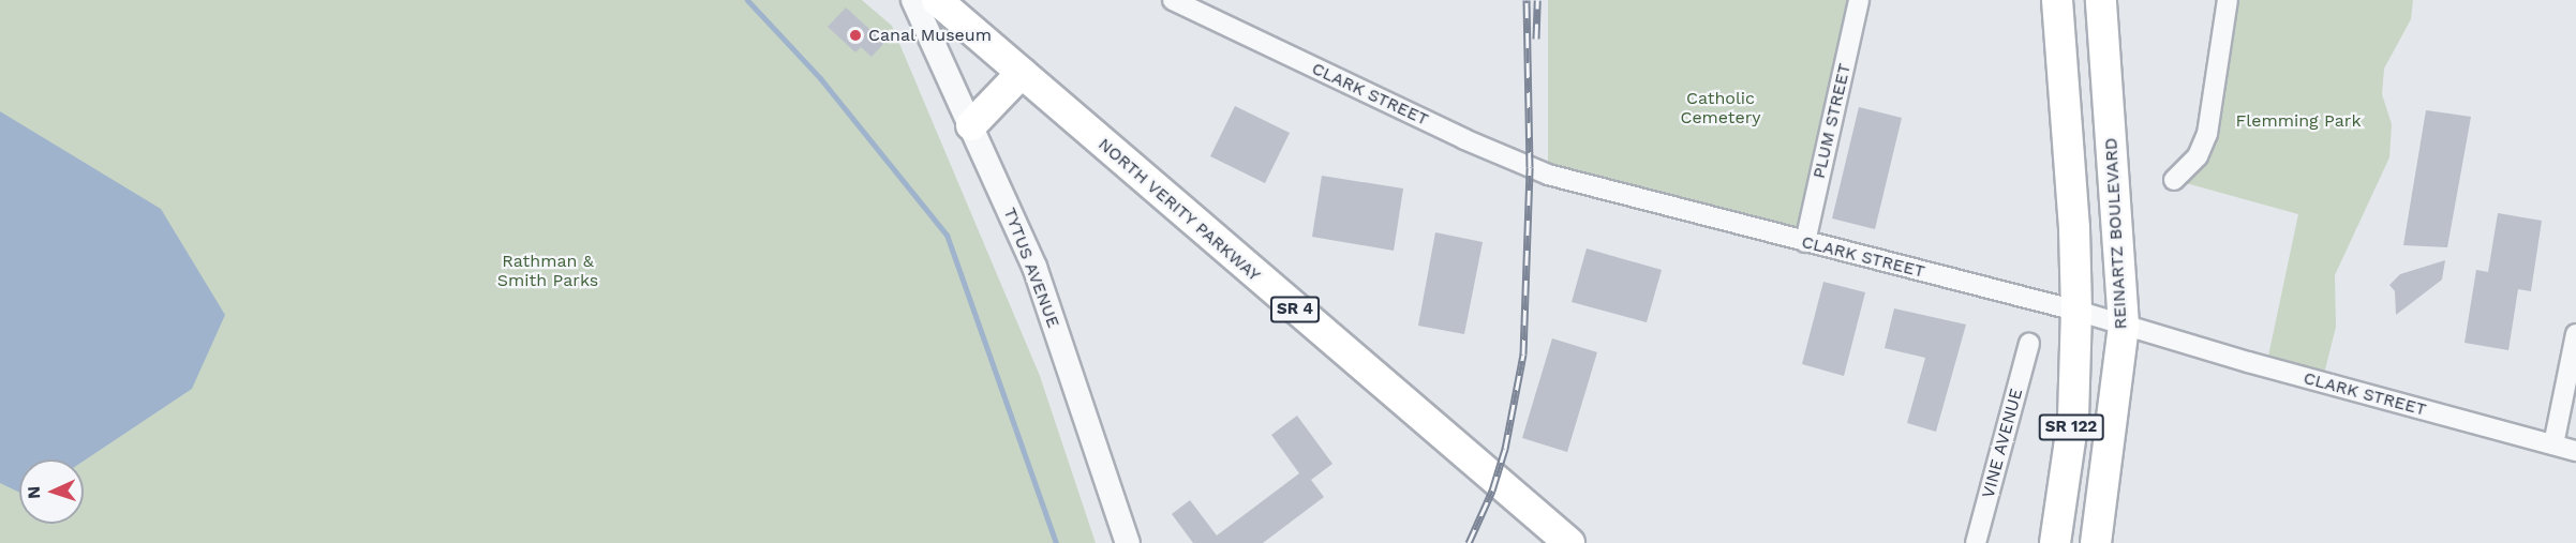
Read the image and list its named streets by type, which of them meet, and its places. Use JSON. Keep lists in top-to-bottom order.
{
  "streets": {
    "main road": [
      "NORTH VERITY PARKWAY",
      "REINARTZ BOULEVARD",
      "SR 4",
      "SR 122"
    ],
    "street": [
      "CLARK STREET",
      "PLUM STREET",
      "TYTUS AVENUE",
      "VINE AVENUE"
    ]
  },
  "crossings": [
    ["CLARK STREET", "PLUM STREET"],
    ["CLARK STREET", "REINARTZ BOULEVARD"],
    ["CLARK STREET", "SR 122"]
  ],
  "parks": ["Catholic Cemetery", "Flemming Park", "Rathman & Smith Parks"],
  "places": ["Canal Museum"],
  "north": "left"
}
